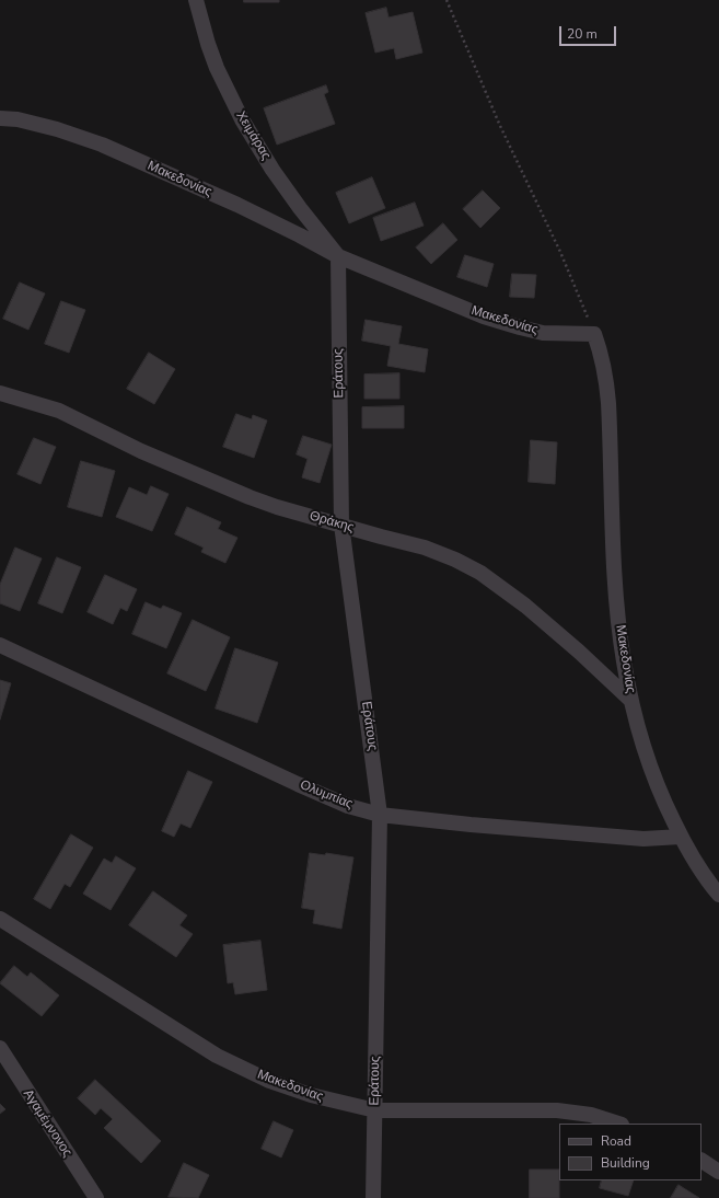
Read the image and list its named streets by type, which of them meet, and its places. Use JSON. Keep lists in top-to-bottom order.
{
  "streets": {
    "street": [
      "Χειμάρας",
      "Μακεδονίας",
      "Εράτους",
      "Θράκης",
      "Ολυμπίας",
      "Αγαμέμνονος"
    ]
  },
  "crossings": [
    ["Χειμάρας", "Μακεδονίας"],
    ["Χειμάρας", "Εράτους"],
    ["Μακεδονίας", "Εράτους"],
    ["Μακεδονίας", "Θράκης"],
    ["Μακεδονίας", "Ολυμπίας"],
    ["Εράτους", "Θράκης"],
    ["Εράτους", "Ολυμπίας"]
  ],
  "legend": ["Road", "Building"],
  "scale_bar": "20 m"
}
